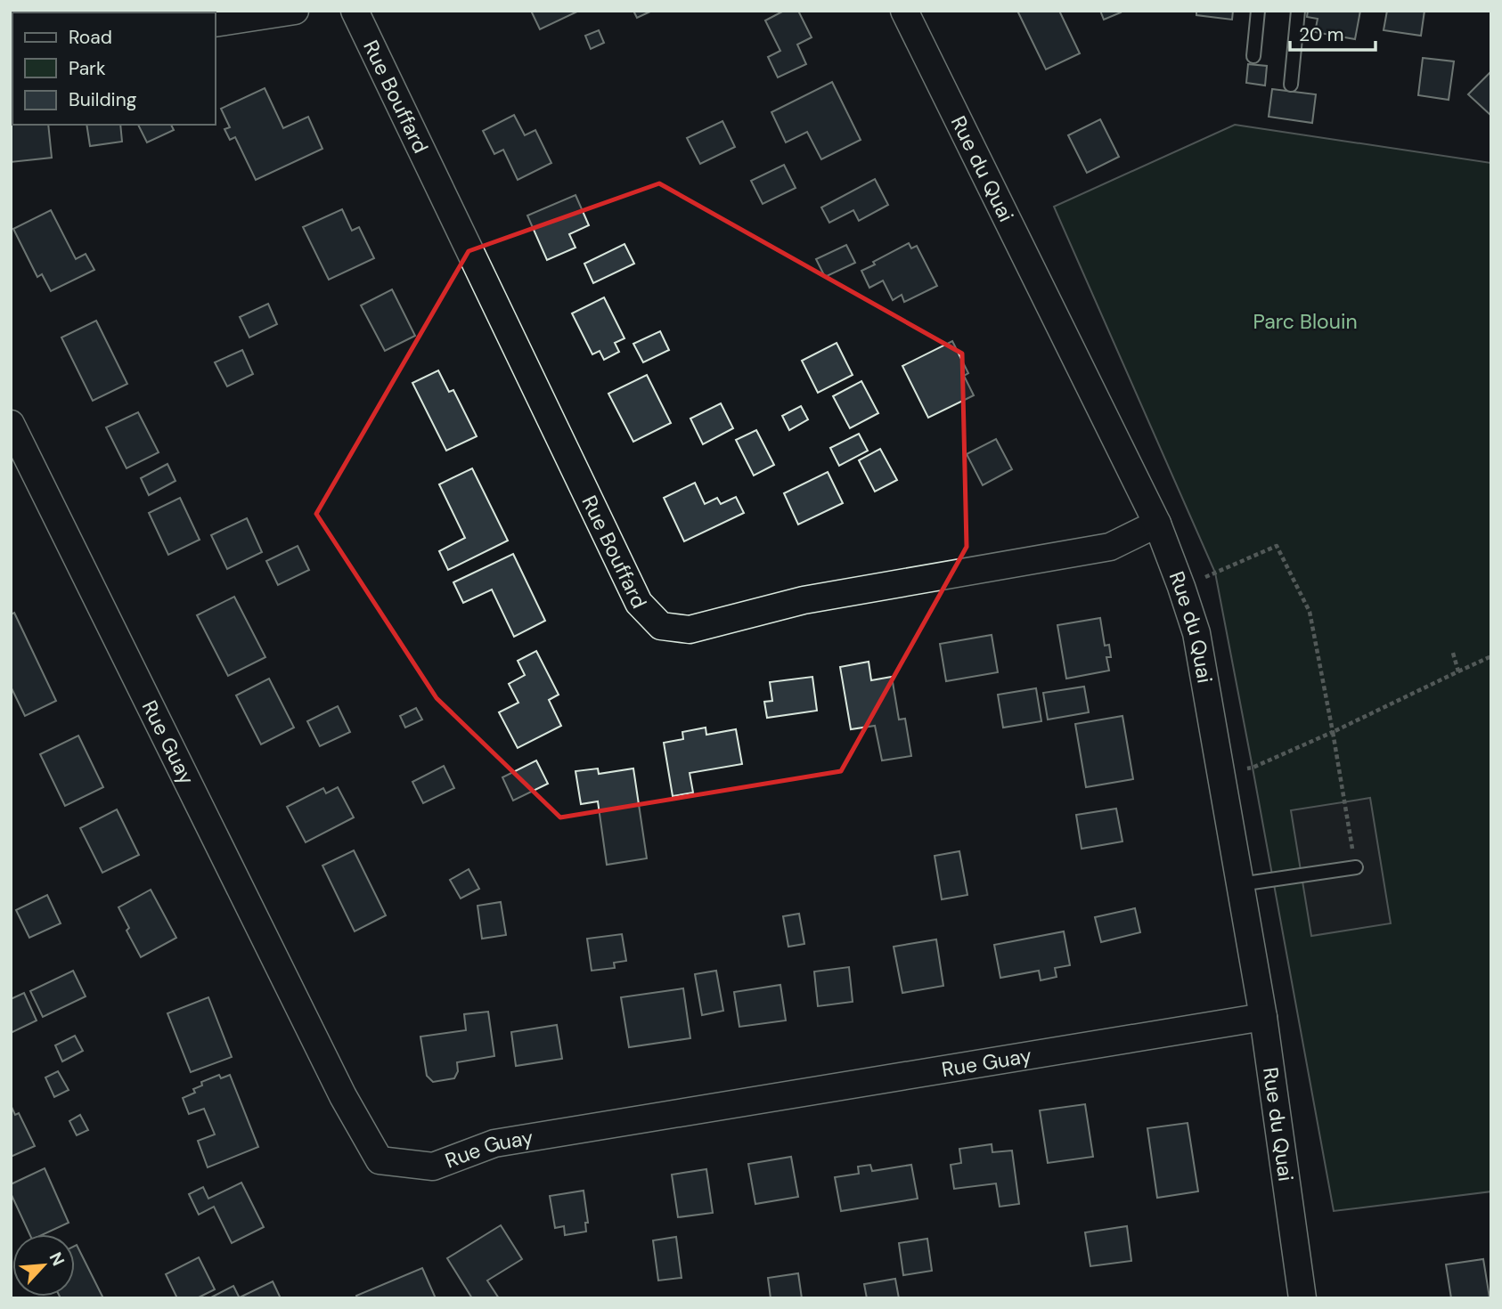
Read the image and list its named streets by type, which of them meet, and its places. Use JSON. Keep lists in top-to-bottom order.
{
  "streets": {
    "street": ["Rue Bouffard", "Rue du Quai", "Rue Guay"]
  },
  "crossings": [
    ["Rue Bouffard", "Rue du Quai"],
    ["Rue du Quai", "Rue Guay"]
  ],
  "parks": ["Parc Blouin"],
  "legend": ["Road", "Park", "Building"],
  "scale_bar": "20 m",
  "north": "top right"
}
